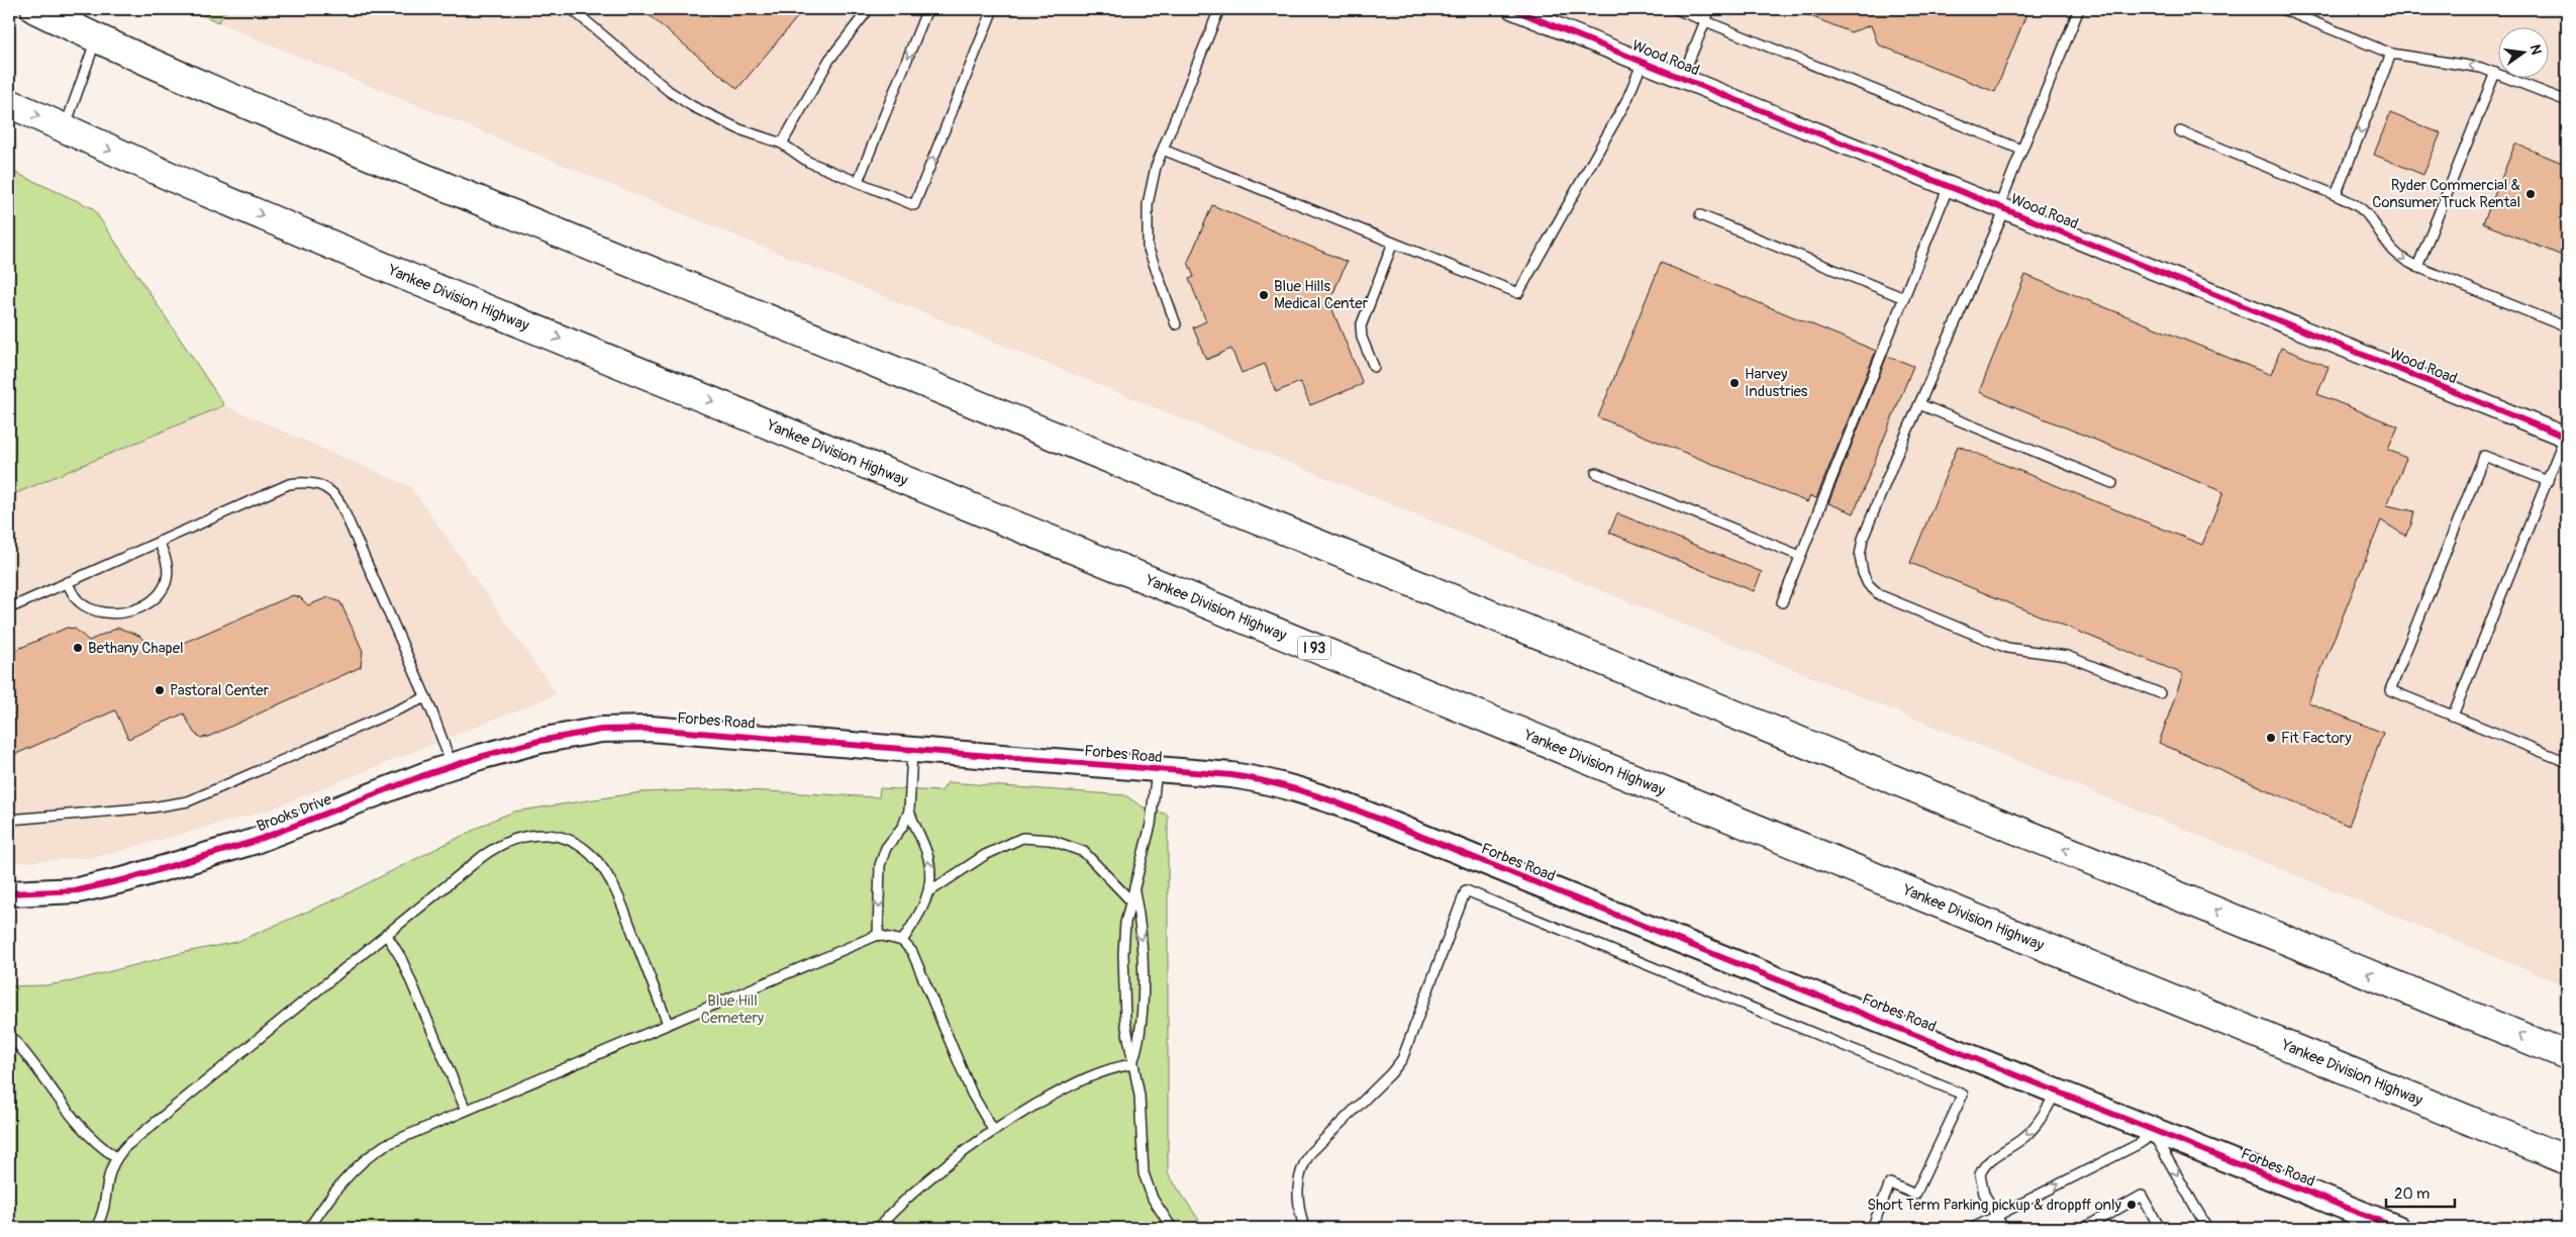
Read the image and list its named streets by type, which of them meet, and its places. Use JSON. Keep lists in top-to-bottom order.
{
  "streets": {
    "highway": ["Yankee Division Highway", "I 93"],
    "street": ["Wood Road", "Forbes Road", "Brooks Drive"]
  },
  "crossings": [
    ["Forbes Road", "Brooks Drive"]
  ],
  "parks": ["Blue Hill Cemetery"],
  "places": [
    "Ryder Commercial & Consumer Truck Rental",
    "Blue Hills Medical Center",
    "Harvey Industries",
    "Bethany Chapel",
    "Pastoral Center",
    "Fit Factory",
    "Short Term Parking pickup & droppff only"
  ],
  "scale_bar": "20 m",
  "north": "right"
}
